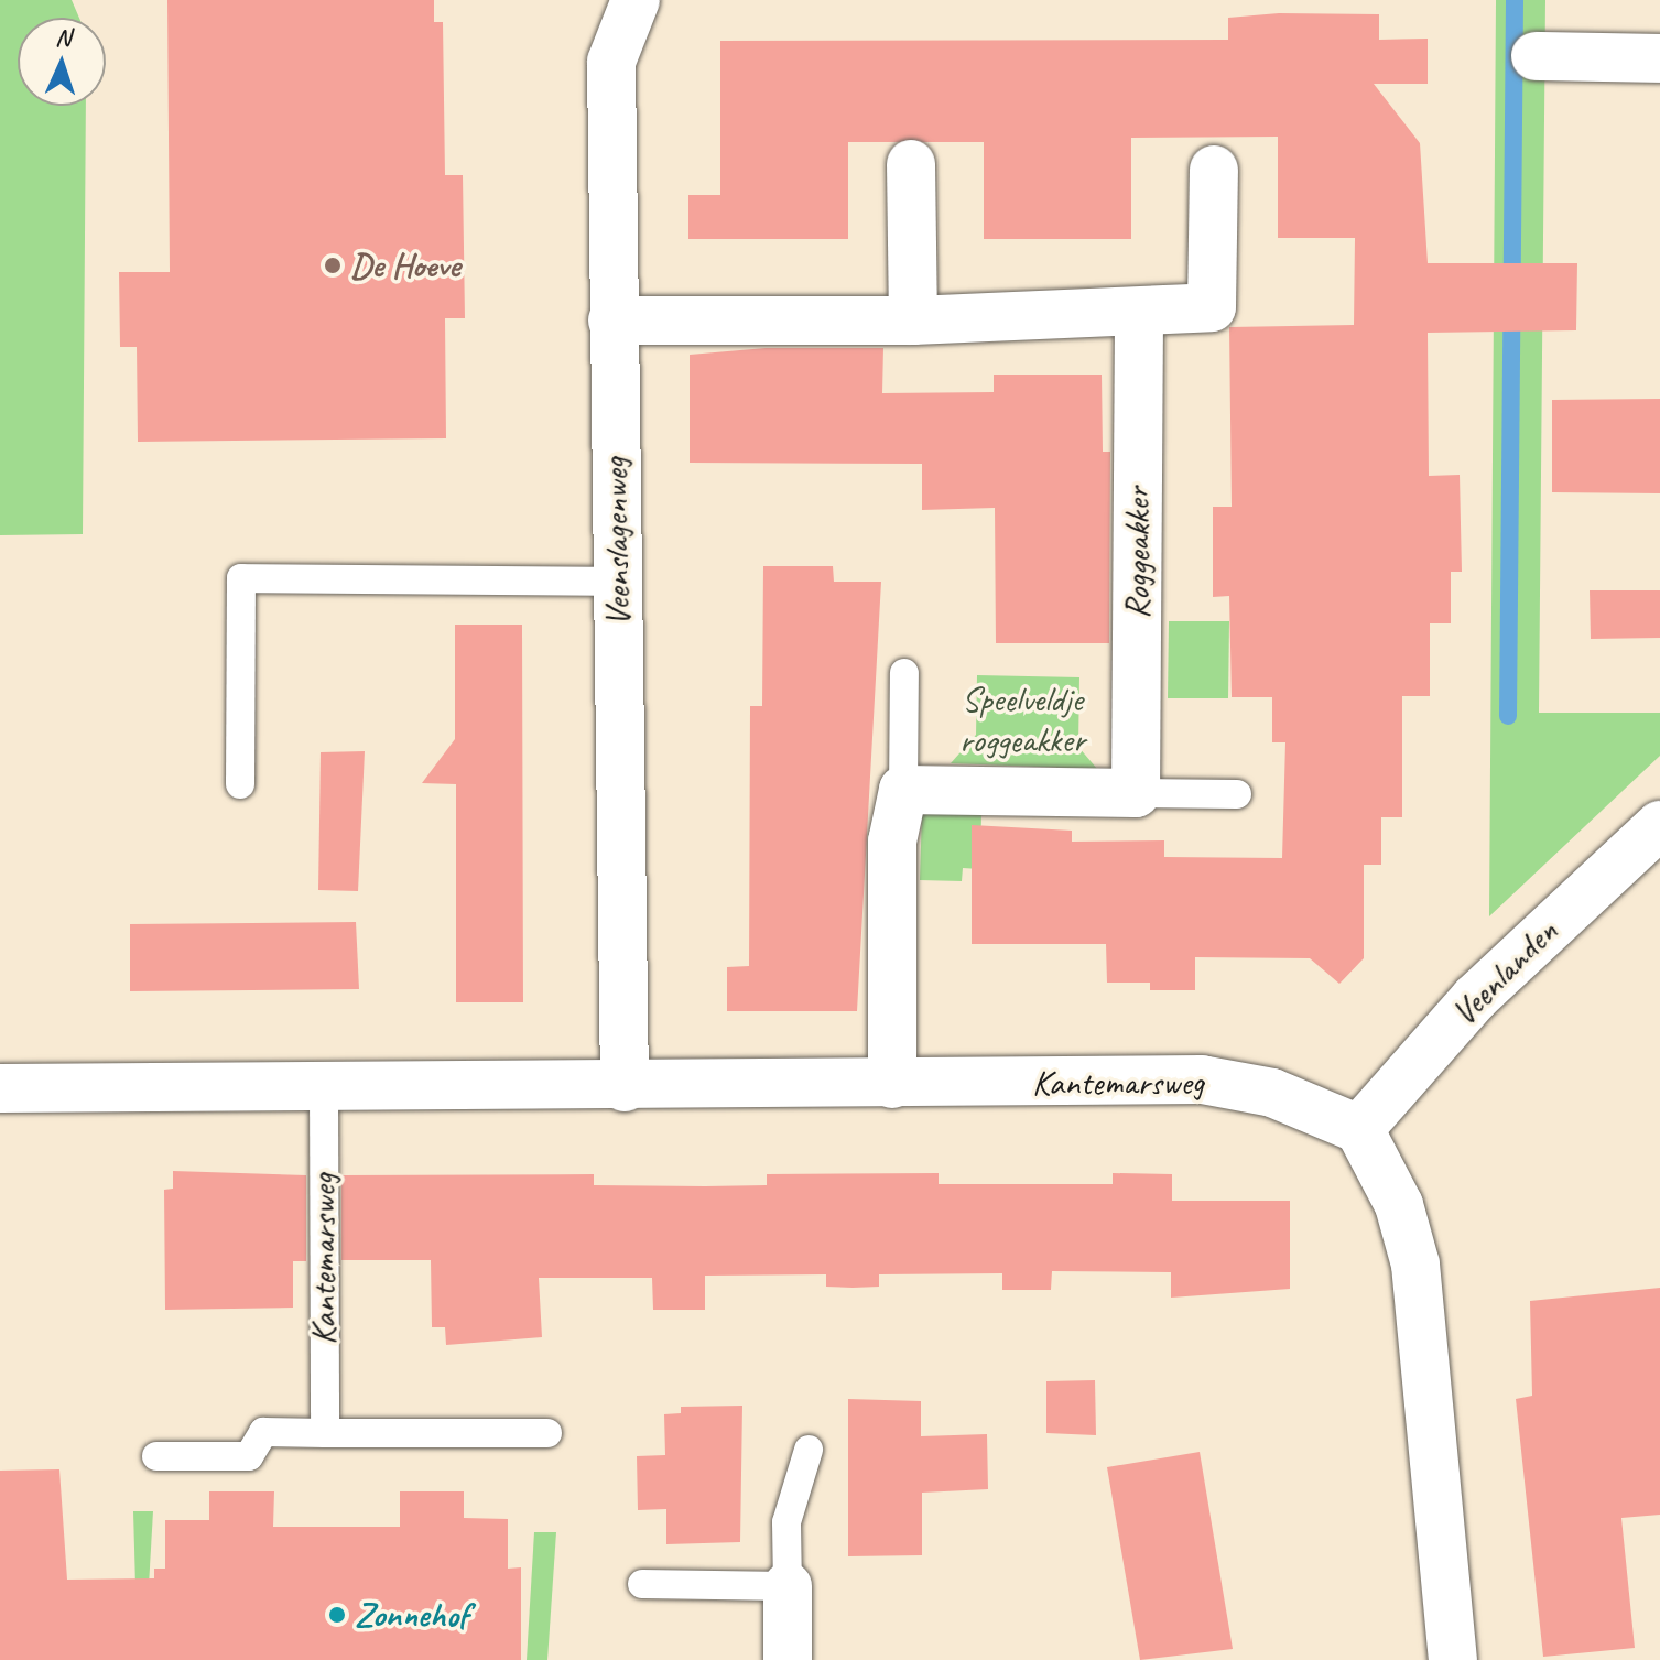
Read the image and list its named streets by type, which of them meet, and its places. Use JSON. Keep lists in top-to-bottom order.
{
  "streets": {
    "street": [
      "Veenslagenweg",
      "Roggeakker",
      "Veenlanden",
      "Kantemarsweg"
    ]
  },
  "crossings": [
    ["Veenslagenweg", "Kantemarsweg"],
    ["Veenlanden", "Kantemarsweg"]
  ],
  "parks": ["Speelveldje roggeakker"],
  "places": ["De Hoeve", "Zonnehof"],
  "north": "top"
}
